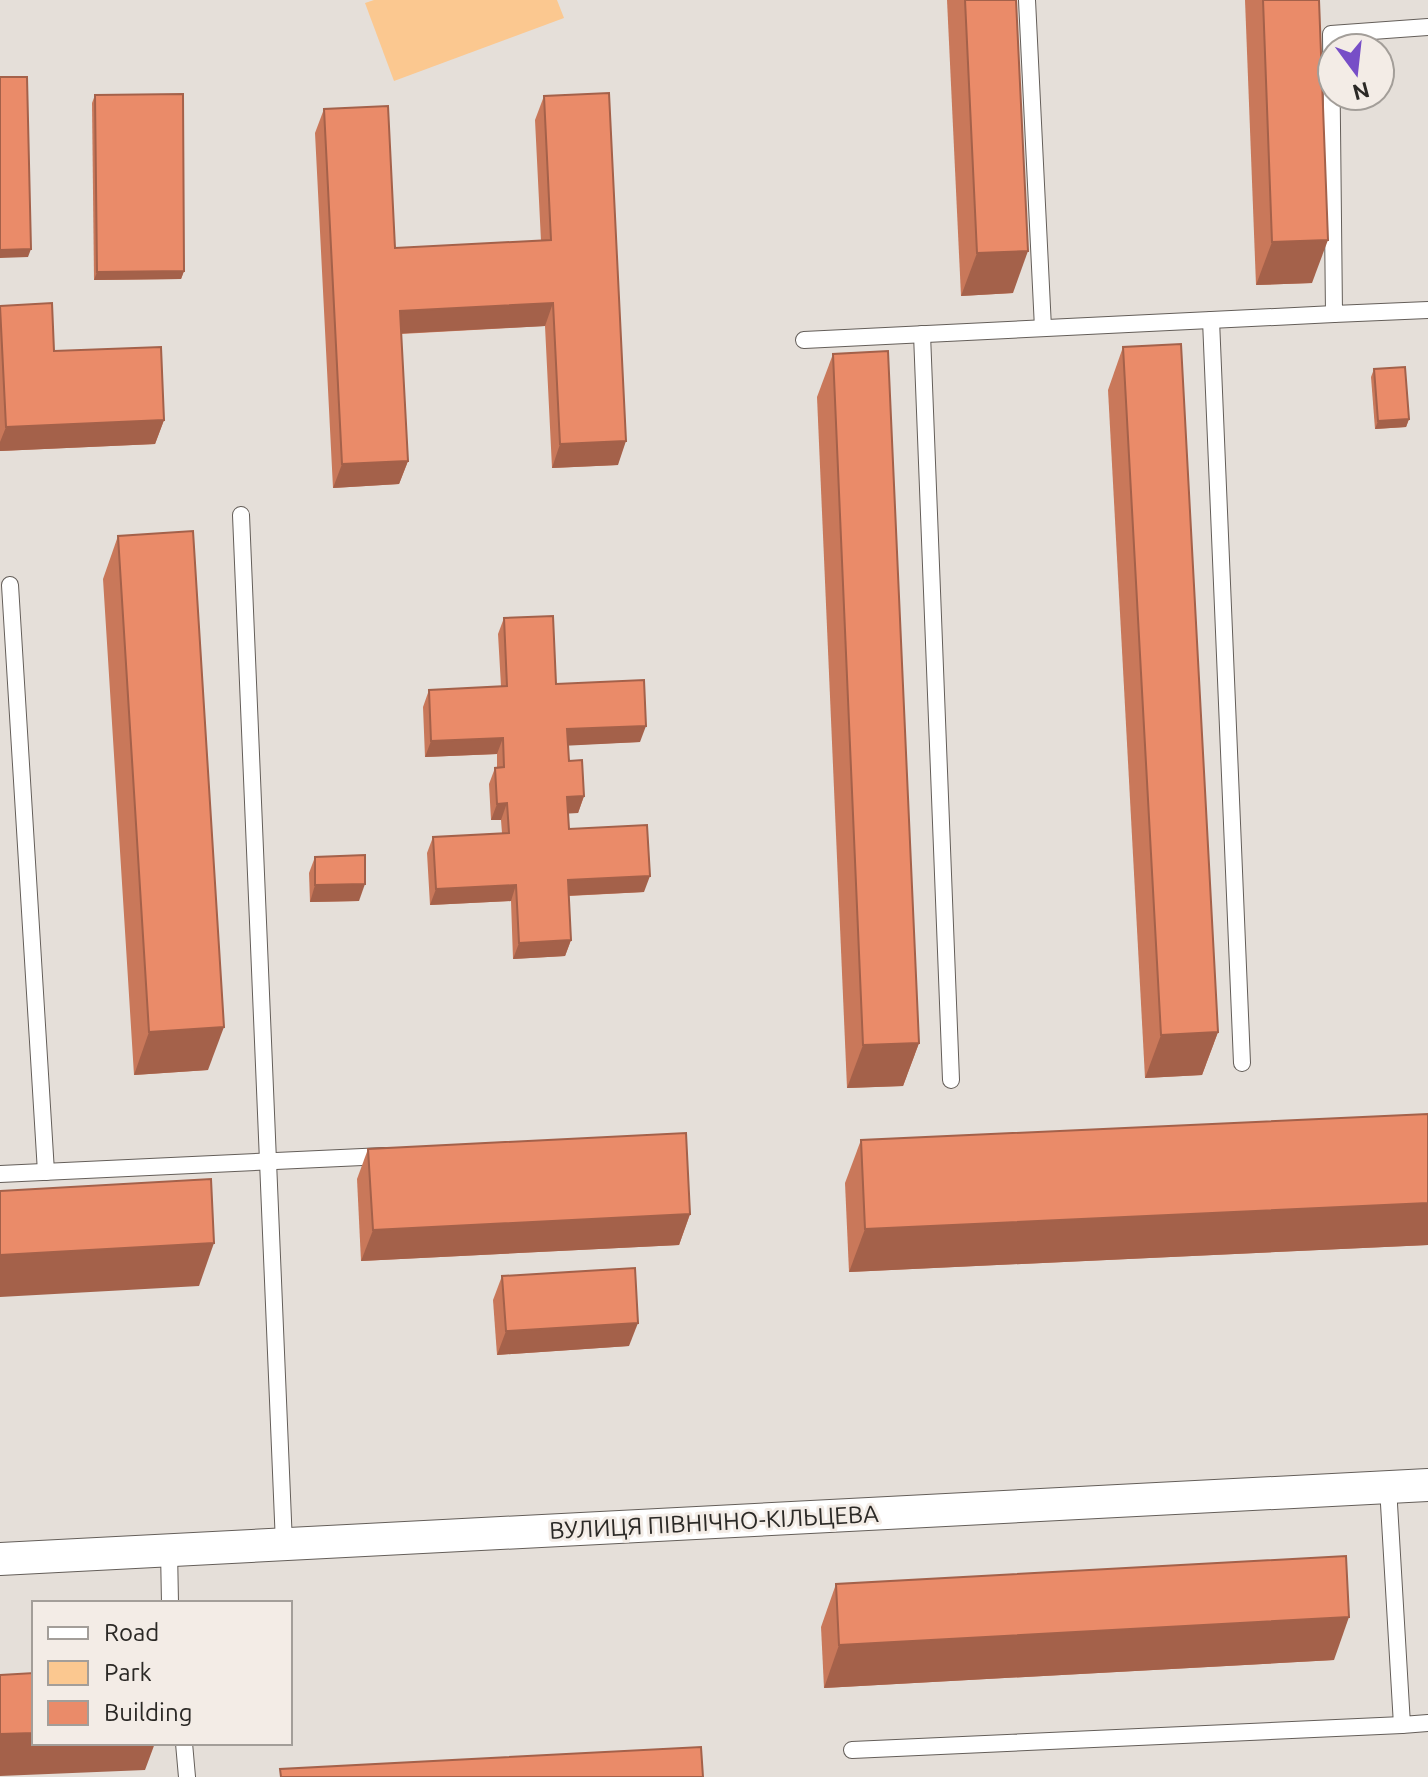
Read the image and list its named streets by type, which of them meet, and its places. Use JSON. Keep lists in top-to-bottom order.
{
  "streets": {
    "street": ["ВУЛИЦЯ ПІВНІЧНО-КІЛЬЦЕВА"]
  },
  "legend": ["Road", "Park", "Building"],
  "north": "bottom"
}
